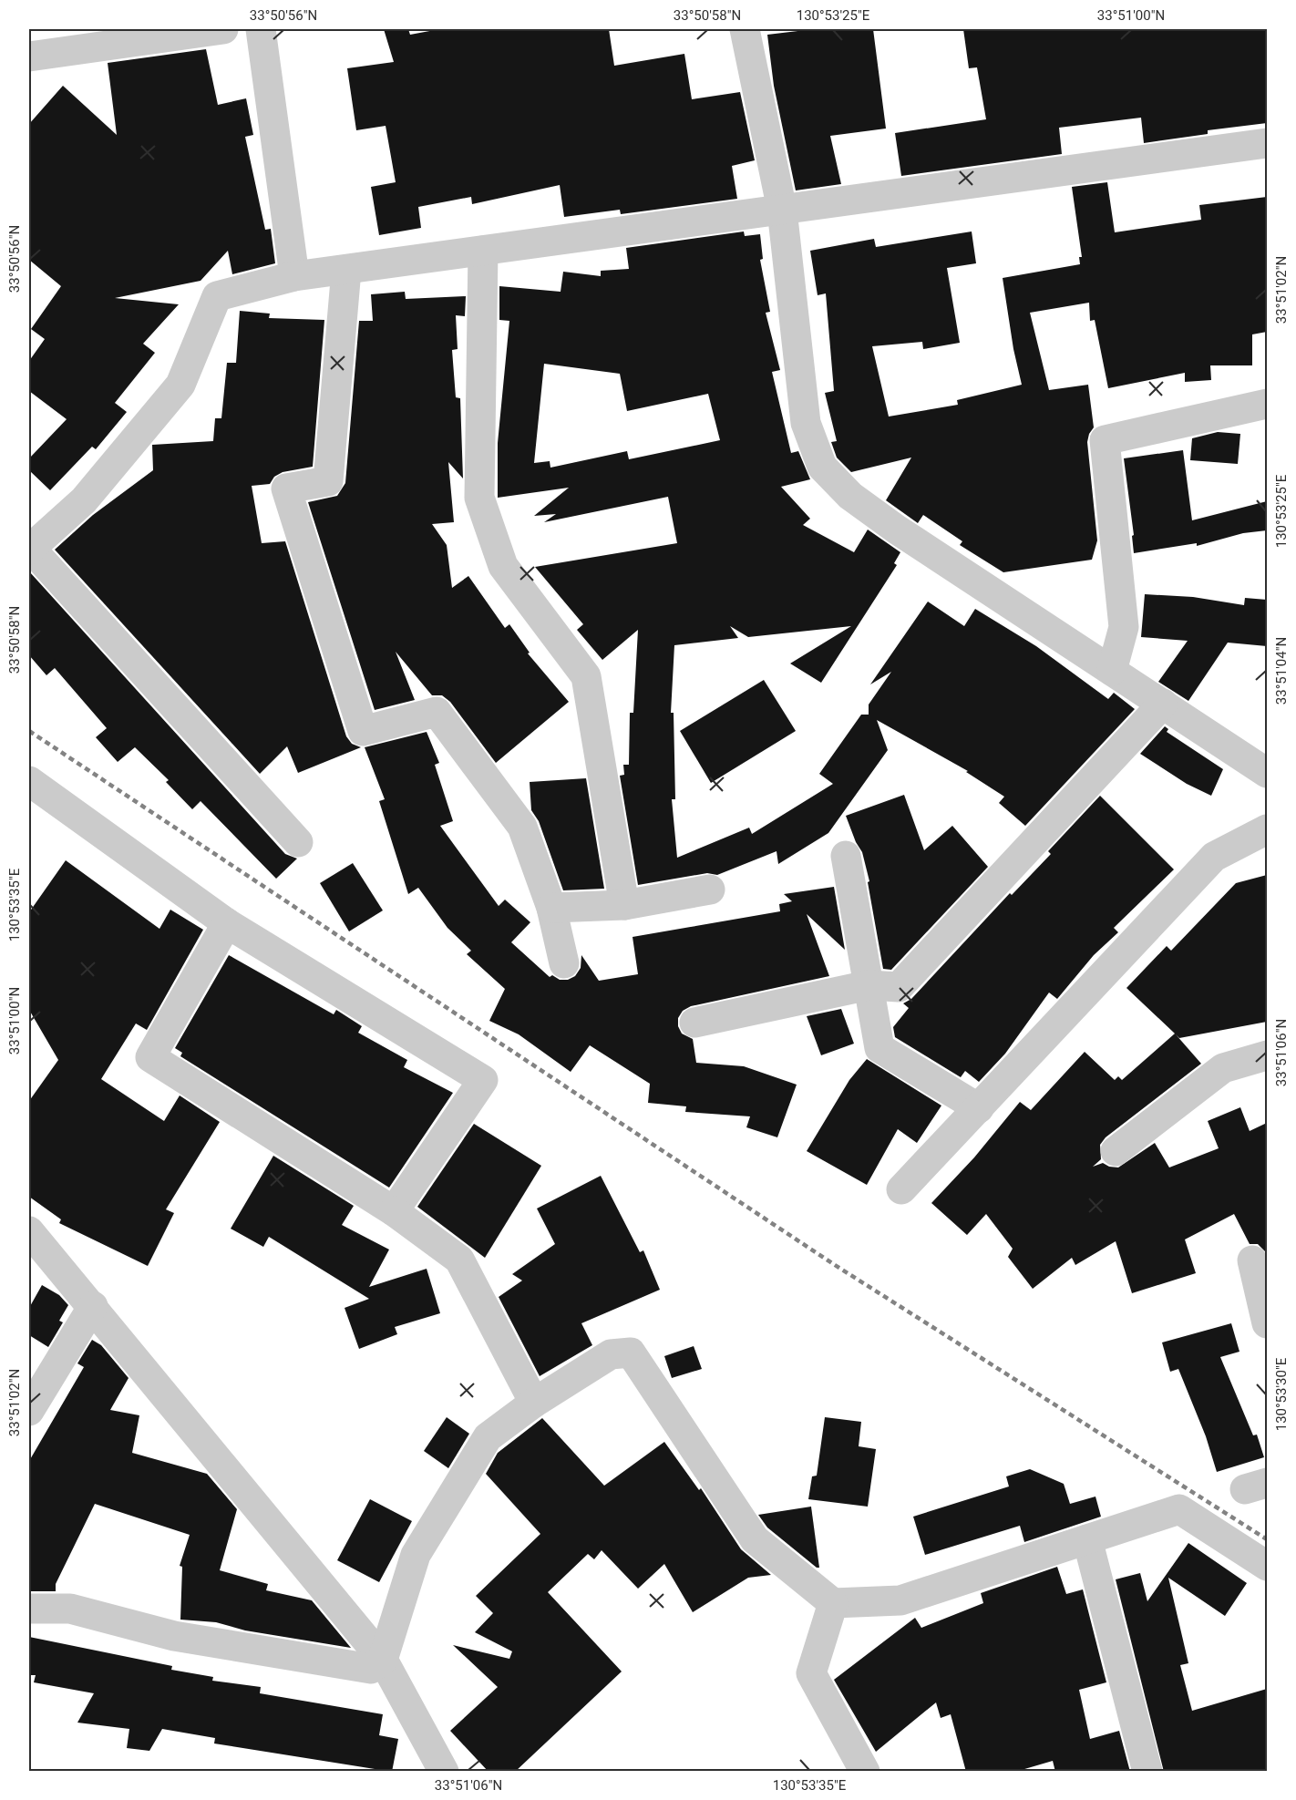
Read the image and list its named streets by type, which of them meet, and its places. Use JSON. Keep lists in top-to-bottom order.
{
  "coordinates": [
    "33°50'56\"N",
    "33°50'58\"N",
    "130°53'25\"E",
    "33°51'00\"N",
    "33°51'02\"N",
    "33°51'04\"N",
    "130°53'35\"E",
    "33°51'06\"N",
    "130°53'30\"E"
  ]
}
